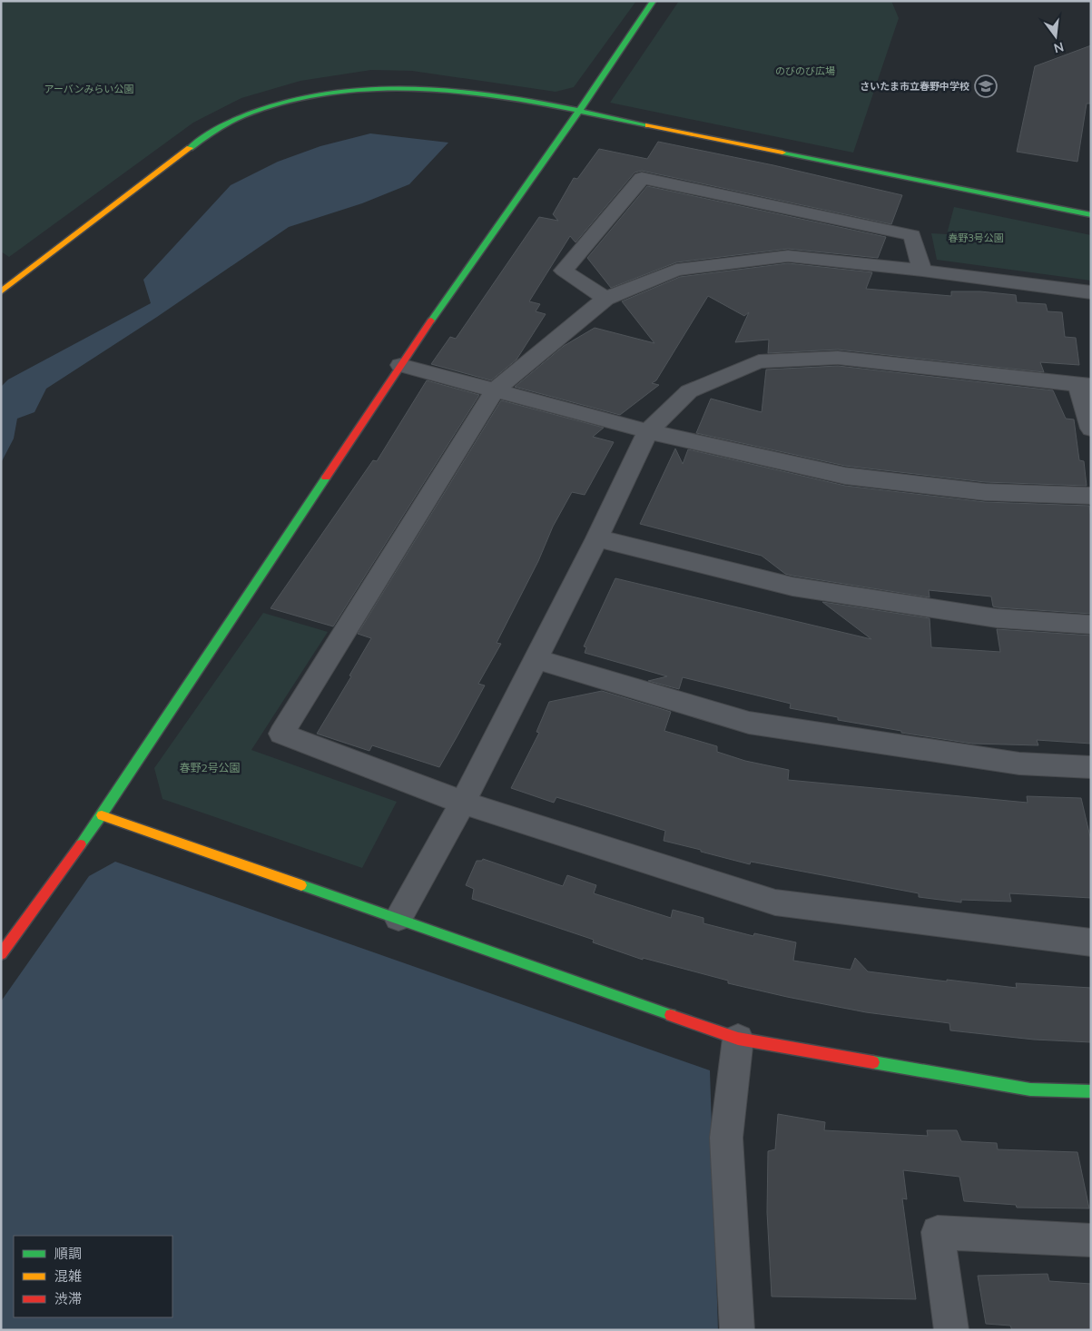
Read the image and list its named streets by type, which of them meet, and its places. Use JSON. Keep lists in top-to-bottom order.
{
  "parks": [
    "のびのび広場",
    "アーバンみらい公園",
    "春野3号公園",
    "春野2号公園"
  ],
  "places": {
    "school or university": ["さいたま市立春野中学校"]
  },
  "legend": ["順調", "混雑", "渋滞"],
  "north": "bottom"
}
